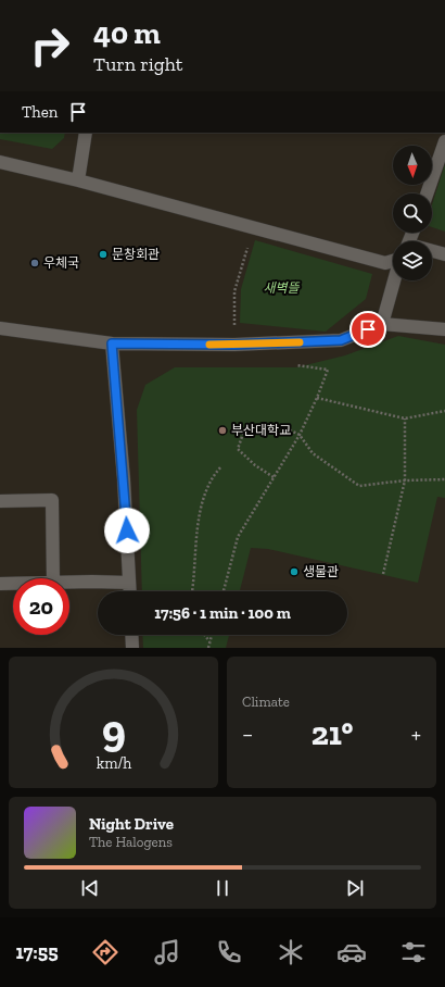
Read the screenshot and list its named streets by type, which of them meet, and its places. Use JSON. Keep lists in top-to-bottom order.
{
  "parks": ["새벽뜰"],
  "places": [
    "문창회관",
    "우체국",
    "부산대학교",
    "생물관"
  ],
  "north": "bottom",
  "page": {
    "turn": ["40 m", "Turn right"],
    "then": "Then",
    "limit": "20",
    "trip": "17:56 · 1 min · 100 m",
    "tile": "Climate",
    "heat": ["−", "21°", "+"],
    "song": ["Night Drive", "The Halogens"],
    "tabs": "17:55",
    "gauge": ["9", "km/h"]
  }
}
